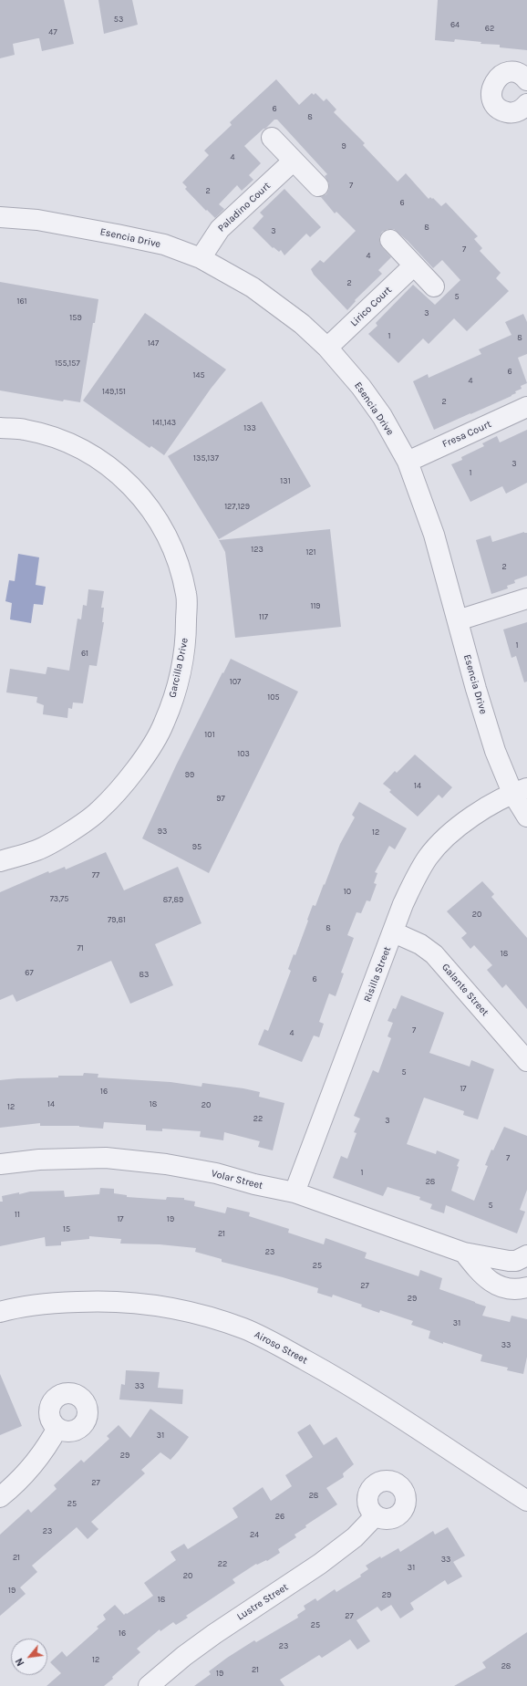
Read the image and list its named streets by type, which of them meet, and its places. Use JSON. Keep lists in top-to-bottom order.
{
  "streets": {
    "street": [
      "Paladino Court",
      "Esencia Drive",
      "Lirico Court",
      "Fresa Court",
      "Garcilla Drive",
      "Risilla Street",
      "Galante Street",
      "Volar Street",
      "Airoso Street",
      "Lustre Street"
    ]
  },
  "crossings": [
    ["Paladino Court", "Esencia Drive"],
    ["Esencia Drive", "Lirico Court"],
    ["Esencia Drive", "Fresa Court"],
    ["Esencia Drive", "Risilla Street"],
    ["Risilla Street", "Galante Street"],
    ["Risilla Street", "Volar Street"]
  ],
  "house_numbers": [
    "53",
    "64",
    "62",
    "47",
    "6",
    "8",
    "9",
    "4",
    "7",
    "2",
    "6",
    "8",
    "3",
    "7",
    "4",
    "2",
    "5",
    "161",
    "3",
    "159",
    "1",
    "8",
    "147",
    "155,157",
    "6",
    "145",
    "4",
    "149,151",
    "2",
    "141,143",
    "133",
    "135,137",
    "3",
    "1",
    "131",
    "127,129",
    "123",
    "121",
    "2",
    "119",
    "117",
    "1",
    "61",
    "107",
    "105",
    "101",
    "103",
    "99",
    "14",
    "97",
    "93",
    "12",
    "95",
    "77",
    "10",
    "73,75",
    "87,89",
    "20",
    "79,81",
    "8",
    "71",
    "18",
    "67",
    "83",
    "6",
    "7",
    "4",
    "5",
    "17",
    "16",
    "14",
    "18",
    "20",
    "12",
    "22",
    "3",
    "7",
    "1",
    "28",
    "5",
    "11",
    "17",
    "19",
    "15",
    "21",
    "23",
    "25",
    "27",
    "29",
    "31",
    "33",
    "33",
    "31",
    "29",
    "27",
    "28",
    "25",
    "26",
    "23",
    "24",
    "21",
    "33",
    "22",
    "31",
    "20",
    "19",
    "29",
    "18",
    "27",
    "25",
    "16",
    "23",
    "12",
    "28",
    "21",
    "19"
  ],
  "north": "bottom left"
}
